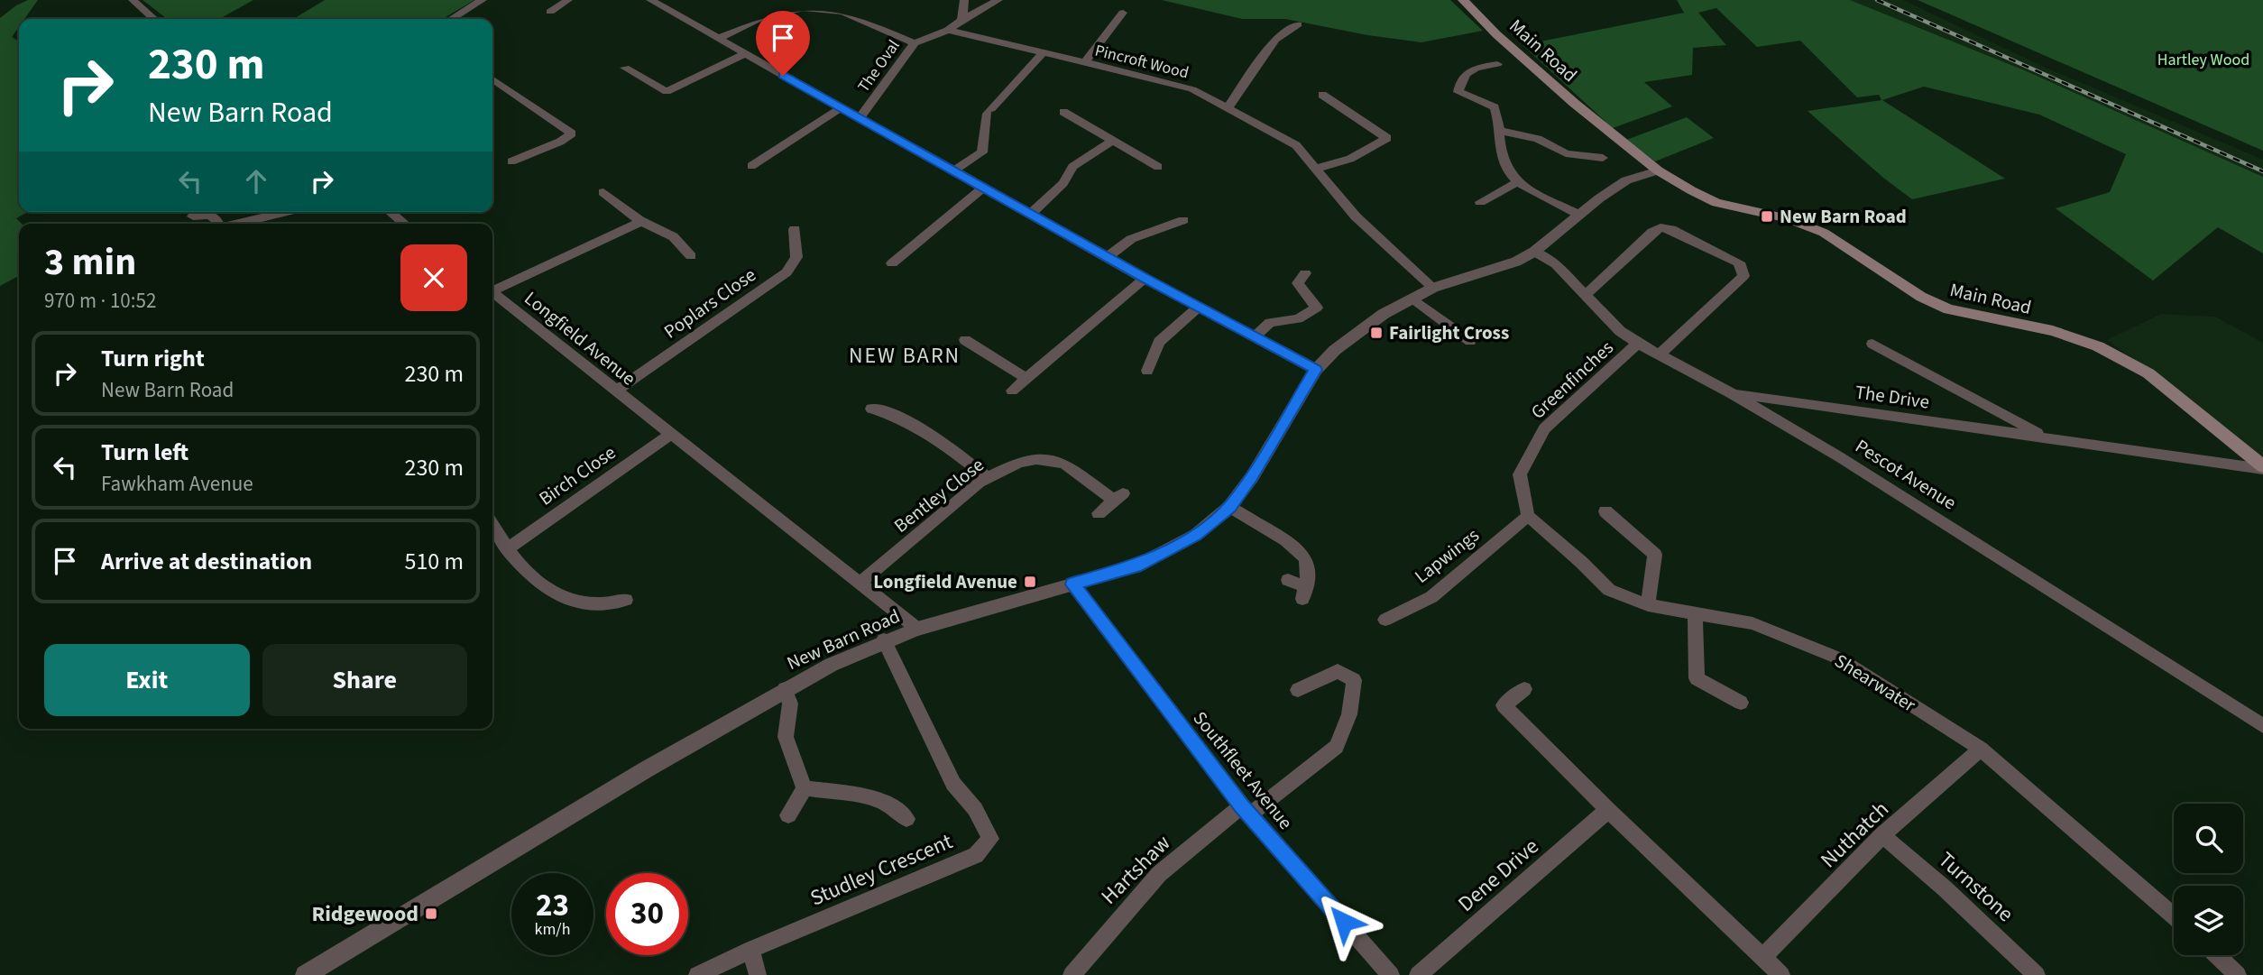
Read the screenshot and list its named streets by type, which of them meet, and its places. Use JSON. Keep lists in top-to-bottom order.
{
  "streets": {
    "main road": ["Main Road"],
    "street": [
      "Pincroft Wood",
      "The Oval",
      "Poplars Close",
      "Longfield Avenue",
      "Greenfinches",
      "The Drive",
      "Pescot Avenue",
      "Birch Close",
      "Bentley Close",
      "Lapwings",
      "New Barn Road",
      "Shearwater",
      "Southfleet Avenue",
      "Nuthatch",
      "Studley Crescent",
      "Hartshaw",
      "Dene Drive",
      "Turnstone"
    ]
  },
  "crossings": [
    ["Main Road", "The Drive"],
    ["Main Road", "New Barn Road"],
    ["Pincroft Wood", "The Oval"],
    ["Poplars Close", "Longfield Avenue"],
    ["Longfield Avenue", "Birch Close"],
    ["Longfield Avenue", "Bentley Close"],
    ["Longfield Avenue", "New Barn Road"],
    ["Greenfinches", "Pescot Avenue"],
    ["Greenfinches", "Lapwings"],
    ["Greenfinches", "Shearwater"],
    ["The Drive", "Pescot Avenue"],
    ["Pescot Avenue", "New Barn Road"],
    ["Lapwings", "Shearwater"],
    ["New Barn Road", "Southfleet Avenue"],
    ["New Barn Road", "Studley Crescent"],
    ["Shearwater", "Nuthatch"],
    ["Southfleet Avenue", "Hartshaw"],
    ["Nuthatch", "Turnstone"]
  ],
  "districts": ["NEW BARN"],
  "parks": ["Hartley Wood"],
  "places": {
    "transit": [
      "New Barn Road",
      "Fairlight Cross",
      "Longfield Avenue",
      "Ridgewood"
    ]
  },
  "page": {
    "turn": ["230 m", "New Barn Road"],
    "heading": ["3 min", "970 m · 10:52"],
    "list": [
      {
        "name": "Turn right",
        "note": "New Barn Road",
        "value": "230 m"
      },
      {
        "name": "Turn left",
        "note": "Fawkham Avenue",
        "value": "230 m"
      },
      {
        "name": "Arrive at destination",
        "value": "510 m"
      }
    ],
    "buttons": ["Exit", "Share"],
    "speed": "23 km/h",
    "limit": "30"
  }
}
